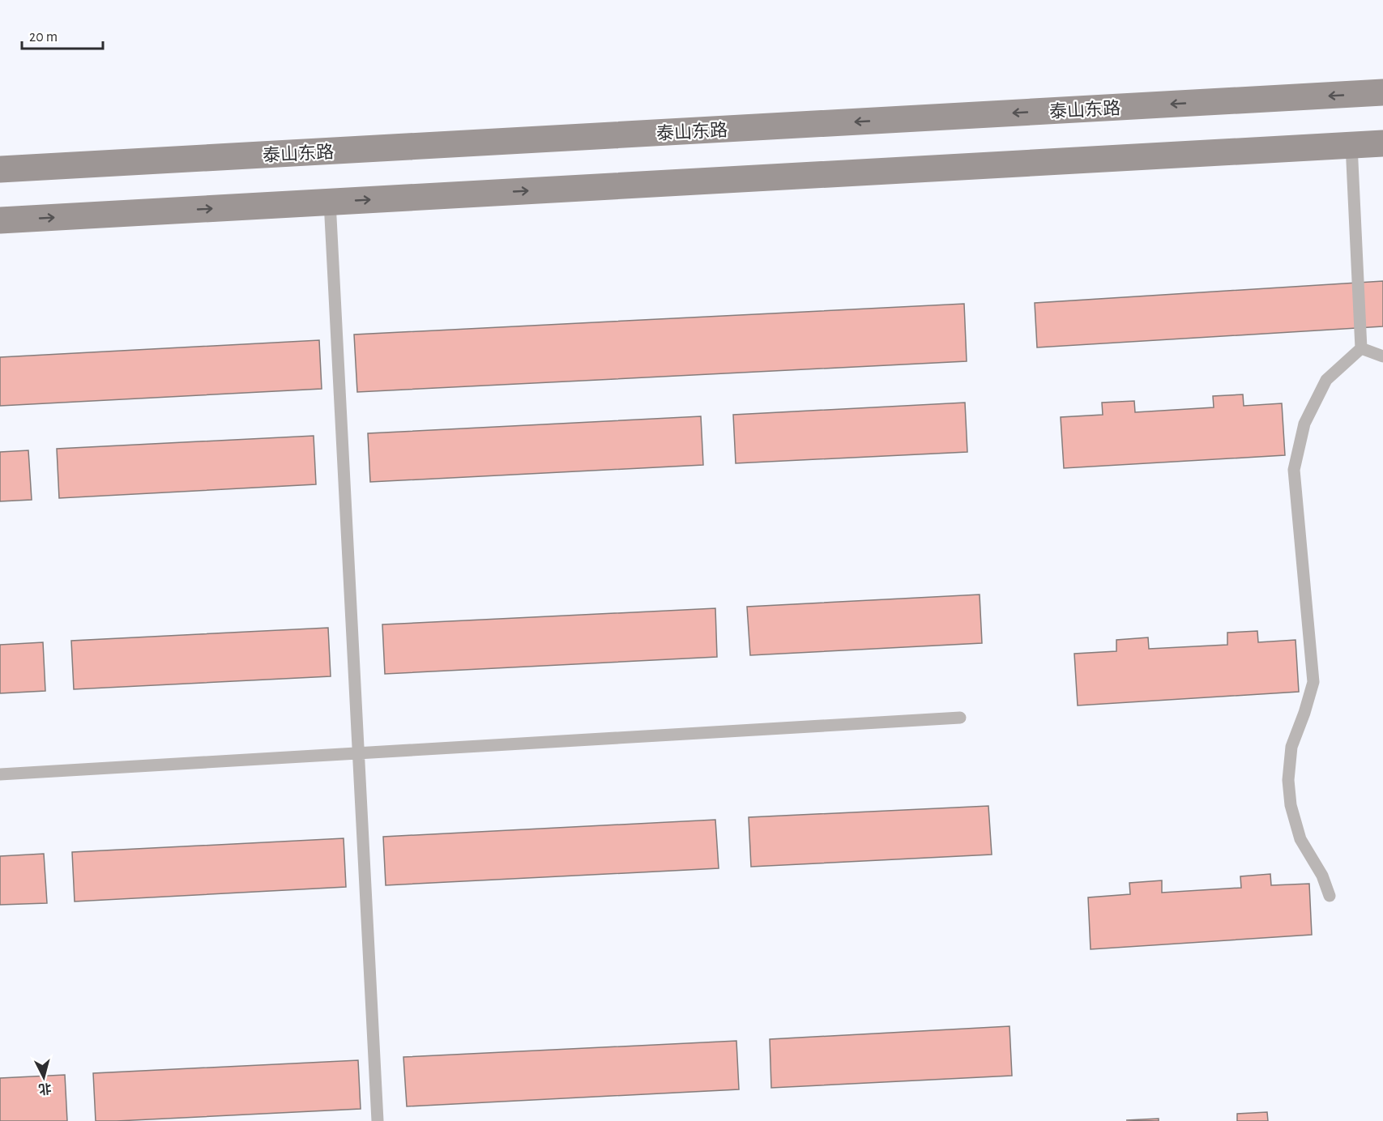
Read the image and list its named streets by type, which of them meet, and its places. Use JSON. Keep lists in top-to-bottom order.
{
  "streets": {
    "main road": ["泰山东路"]
  },
  "scale_bar": "20 m",
  "north": "bottom"
}
